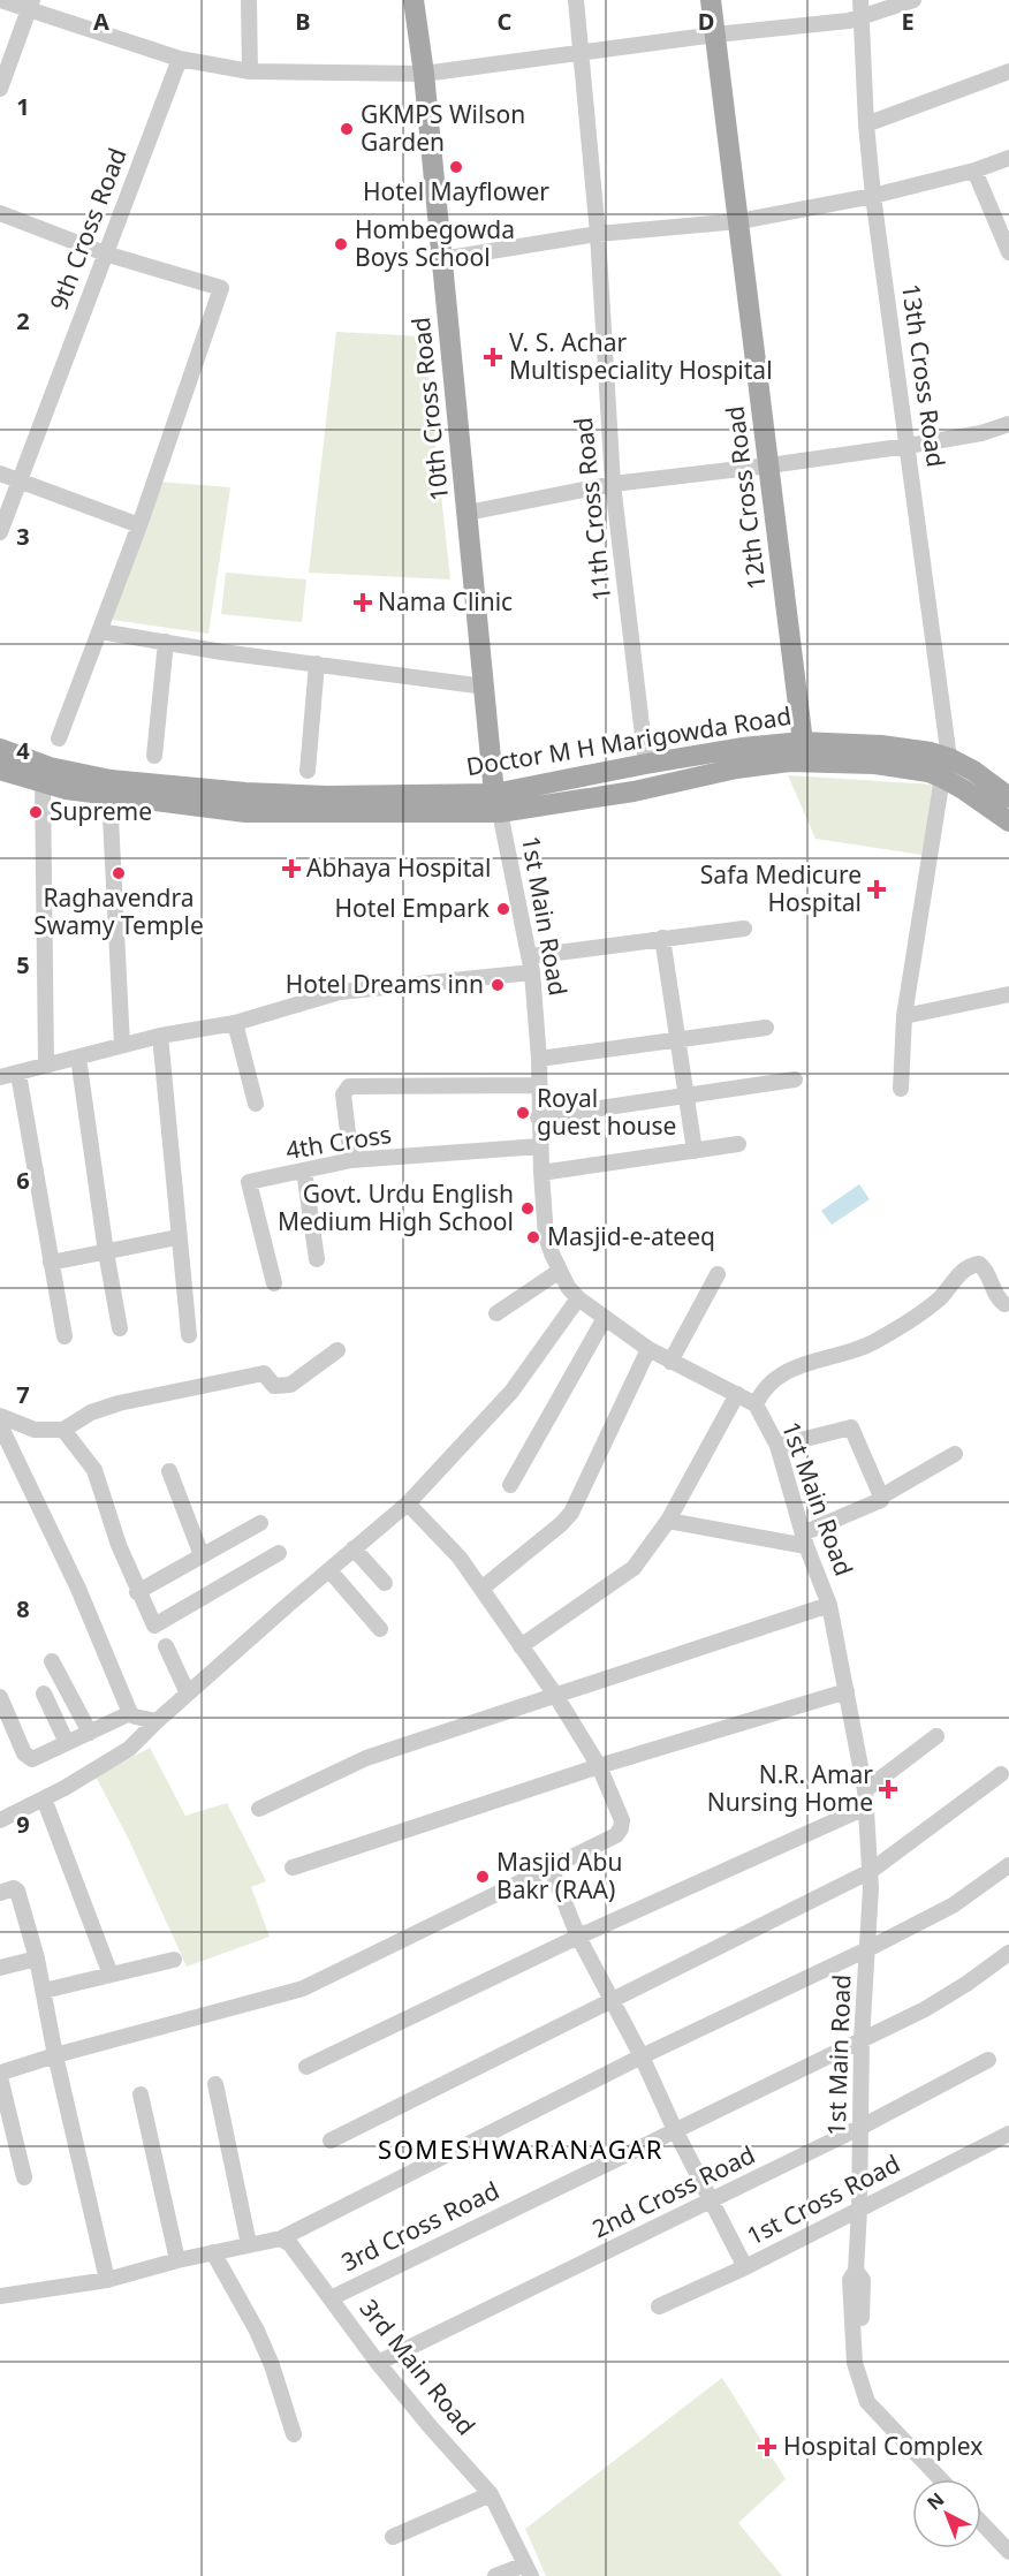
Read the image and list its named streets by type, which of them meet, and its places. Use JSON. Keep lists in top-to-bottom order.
{
  "streets": {
    "main road": ["10th Cross Road", "12th Cross Road", "Doctor M H Marigowda Road"],
    "street": [
      "9th Cross Road",
      "13th Cross Road",
      "11th Cross Road",
      "1st Main Road",
      "4th Cross",
      "2nd Cross Road",
      "1st Cross Road",
      "3rd Cross Road",
      "3rd Main Road"
    ]
  },
  "crossings": [
    ["13th Cross Road", "Doctor M H Marigowda Road"],
    ["10th Cross Road", "Doctor M H Marigowda Road"],
    ["10th Cross Road", "1st Main Road"],
    ["12th Cross Road", "Doctor M H Marigowda Road"],
    ["11th Cross Road", "Doctor M H Marigowda Road"],
    ["Doctor M H Marigowda Road", "1st Main Road"],
    ["1st Main Road", "4th Cross"],
    ["1st Main Road", "2nd Cross Road"],
    ["1st Main Road", "1st Cross Road"],
    ["1st Main Road", "3rd Cross Road"],
    ["2nd Cross Road", "3rd Main Road"],
    ["3rd Cross Road", "3rd Main Road"]
  ],
  "districts": ["SOMESHWARANAGAR"],
  "places": {
    "other": [
      "GKMPS Wilson Garden",
      "Hotel Mayflower",
      "Hombegowda Boys School",
      "Supreme",
      "Raghavendra Swamy Temple",
      "Hotel Empark",
      "Hotel Dreams inn",
      "Royal guest house",
      "Govt. Urdu English Medium High School",
      "Masjid-e-ateeq",
      "Masjid Abu Bakr (RAA)"
    ],
    "health": [
      "V. S. Achar Multispeciality Hospital",
      "Nama Clinic",
      "Abhaya Hospital",
      "Safa Medicure Hospital",
      "N.R. Amar Nursing Home",
      "Hospital Complex"
    ]
  },
  "north": "top left",
  "grid": {
    "columns": [
      "A",
      "B",
      "C",
      "D",
      "E"
    ],
    "rows": [
      "1",
      "2",
      "3",
      "4",
      "5",
      "6",
      "7",
      "8",
      "9"
    ]
  }
}
